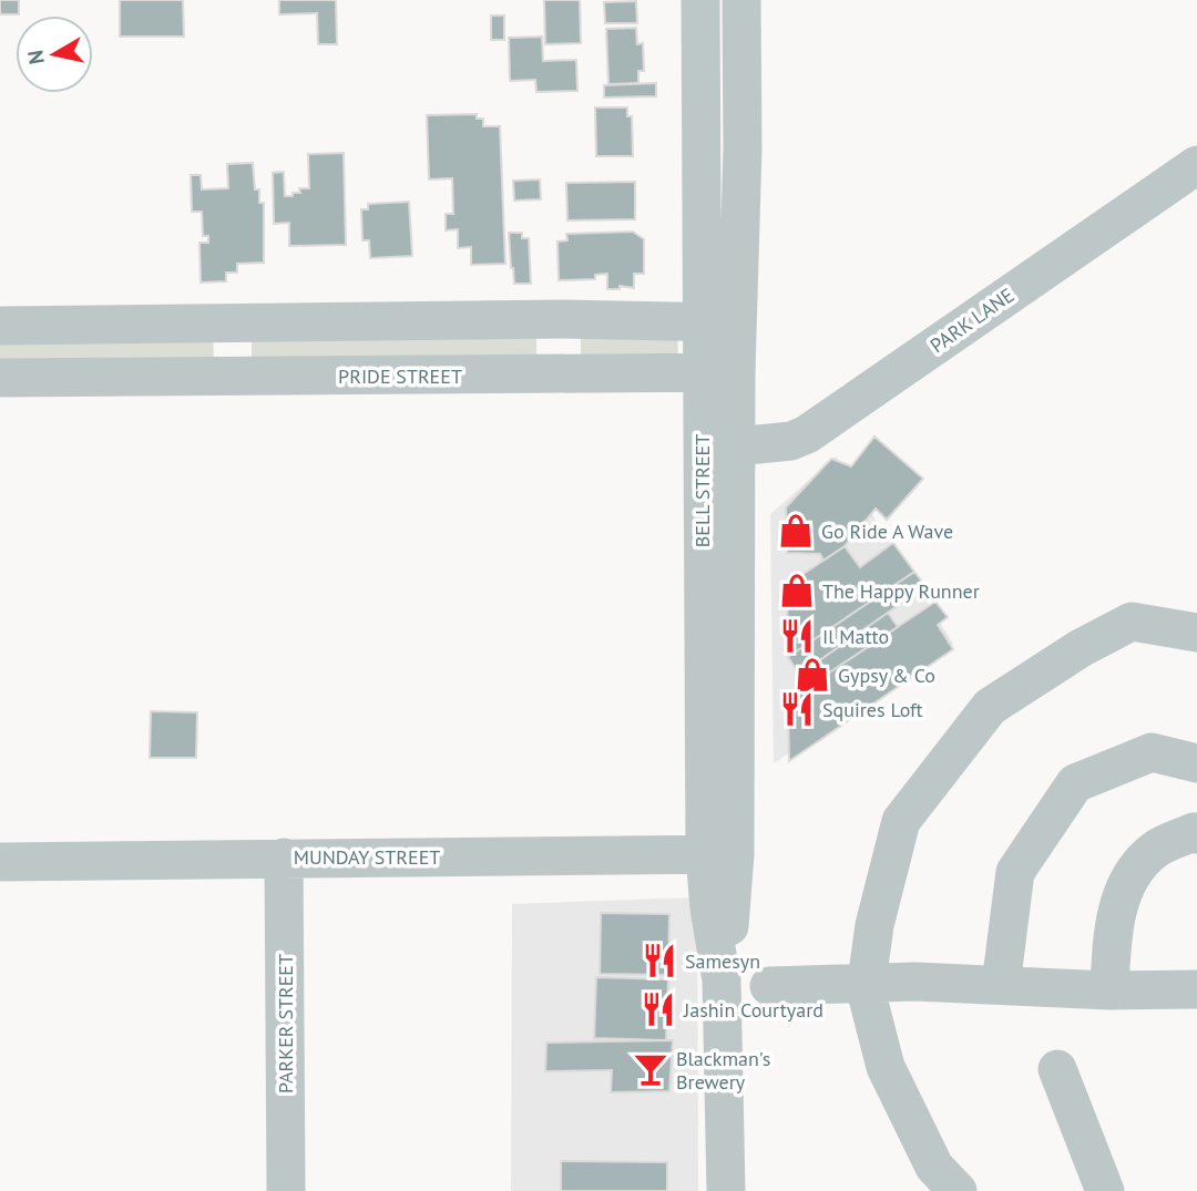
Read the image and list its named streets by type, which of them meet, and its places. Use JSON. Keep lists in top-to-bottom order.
{
  "streets": {
    "street": [
      "PARK LANE",
      "PRIDE STREET",
      "BELL STREET",
      "MUNDAY STREET",
      "PARKER STREET"
    ]
  },
  "crossings": [
    ["PARK LANE", "BELL STREET"],
    ["PRIDE STREET", "BELL STREET"],
    ["BELL STREET", "MUNDAY STREET"],
    ["MUNDAY STREET", "PARKER STREET"]
  ],
  "places": {
    "shop": ["Go Ride A Wave", "The Happy Runner", "Gypsy & Co"],
    "restaurant": [
      "Il Matto",
      "Squires Loft",
      "Samesyn",
      "Jashin Courtyard"
    ],
    "bar": ["Blackman's Brewery"]
  },
  "north": "left"
}
